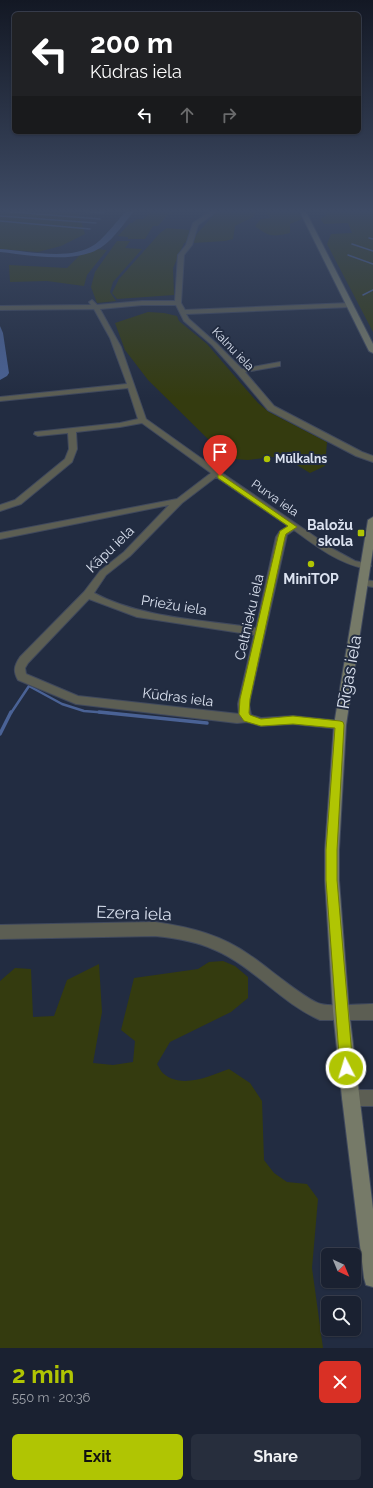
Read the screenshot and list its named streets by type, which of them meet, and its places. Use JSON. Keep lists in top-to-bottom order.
{
  "streets": {
    "main road": ["Rīgas iela"],
    "street": [
      "Kalnu iela",
      "Purva iela",
      "Kāpu iela",
      "Priežu iela",
      "Celtnieku iela",
      "Kūdras iela",
      "Ezera iela"
    ]
  },
  "crossings": [
    ["Purva iela", "Kāpu iela"],
    ["Purva iela", "Celtnieku iela"],
    ["Purva iela", "Rīgas iela"],
    ["Kāpu iela", "Priežu iela"],
    ["Kāpu iela", "Kūdras iela"],
    ["Priežu iela", "Celtnieku iela"],
    ["Celtnieku iela", "Kūdras iela"],
    ["Rīgas iela", "Kūdras iela"],
    ["Rīgas iela", "Ezera iela"]
  ],
  "places": {
    "other": ["Mūlkalns", "MiniTOP"],
    "transit": ["Baložu skola"]
  },
  "north": "bottom right",
  "page": {
    "turn": ["200 m", "Kūdras iela"],
    "heading": ["2 min", "550 m · 20:36"],
    "buttons": ["Exit", "Share"]
  }
}
